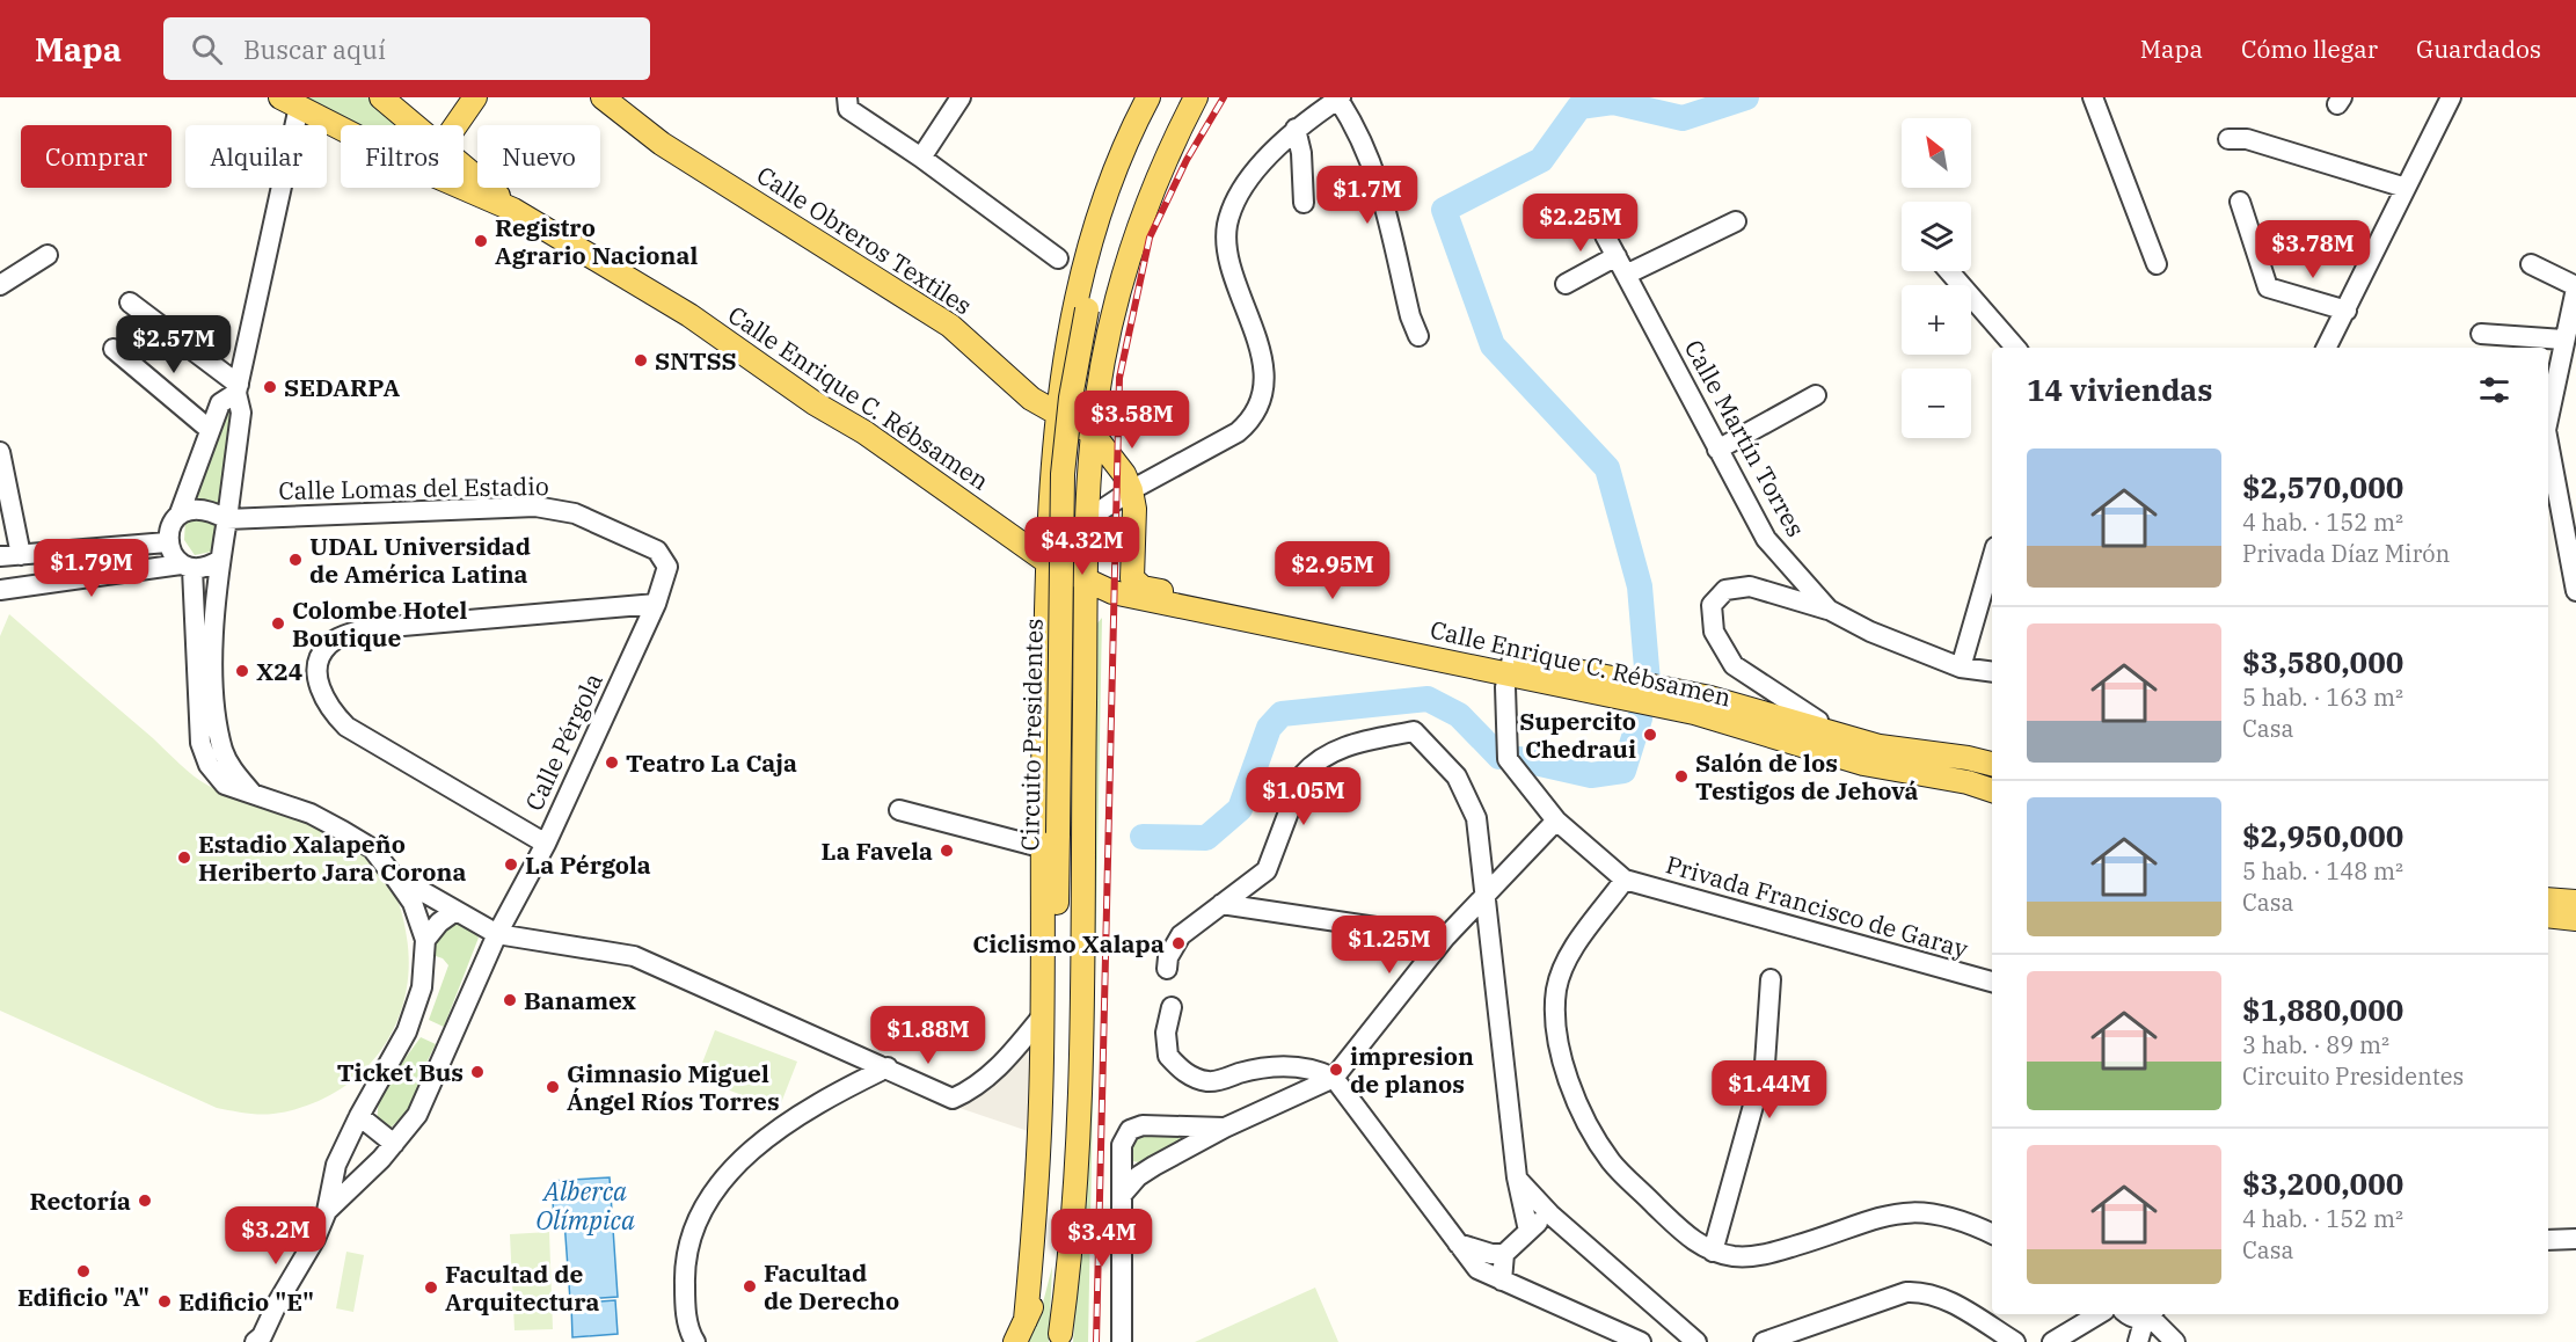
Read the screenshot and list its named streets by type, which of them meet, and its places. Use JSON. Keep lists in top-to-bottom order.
{
  "streets": {
    "main road": ["Calle Obreros Textiles", "Calle Enrique C. Rébsamen", "Circuito Presidentes"],
    "street": [
      "Calle Martín Torres",
      "Calle Lomas del Estadio",
      "Calle Pérgola",
      "Privada Francisco de Garay"
    ]
  },
  "crossings": [
    ["Calle Obreros Textiles", "Calle Enrique C. Rébsamen"],
    ["Calle Lomas del Estadio", "Calle Pérgola"]
  ],
  "water": ["Alberca Olímpica"],
  "places": [
    "Registro Agrario Nacional",
    "SNTSS",
    "SEDARPA",
    "UDAL Universidad de América Latina",
    "Colombe Hotel Boutique",
    "X24",
    "Supercito Chedraui",
    "Teatro La Caja",
    "Salón de los Testigos de Jehová",
    "La Favela",
    "Estadio Xalapeño Heriberto Jara Corona",
    "La Pérgola",
    "Ciclismo Xalapa",
    "Banamex",
    "impresion de planos",
    "Ticket Bus",
    "Gimnasio Miguel Ángel Ríos Torres",
    "Rectoría",
    "Edificio \"A\"",
    "Facultad de Derecho",
    "Facultad de Arquitectura",
    "Edificio \"E\""
  ],
  "north": "top left",
  "page": {
    "header": "Mapa",
    "search": "Buscar aquí",
    "nav": ["Mapa", "Cómo llegar", "Guardados"],
    "map_buttons": ["+", "−"],
    "chip": [
      "Comprar",
      "Alquilar",
      "Filtros",
      "Nuevo"
    ],
    "price": [
      "$1.7M",
      "$2.25M",
      "$3.78M",
      "$2.57M",
      "$3.58M",
      "$4.32M",
      "$1.79M",
      "$2.95M",
      "$1.05M",
      "$1.25M",
      "$1.88M",
      "$1.44M",
      "$3.2M",
      "$3.4M"
    ],
    "heading": "14 viviendas",
    "list": [
      {
        "name": "$2,570,000",
        "note": "4 hab. · 152 m² · Privada Díaz Mirón"
      },
      {
        "name": "$3,580,000",
        "note": "5 hab. · 163 m² · Casa"
      },
      {
        "name": "$2,950,000",
        "note": "5 hab. · 148 m² · Casa"
      },
      {
        "name": "$1,880,000",
        "note": "3 hab. · 89 m² · Circuito Presidentes"
      },
      {
        "name": "$3,200,000",
        "note": "4 hab. · 152 m² · Casa"
      }
    ]
  }
}
